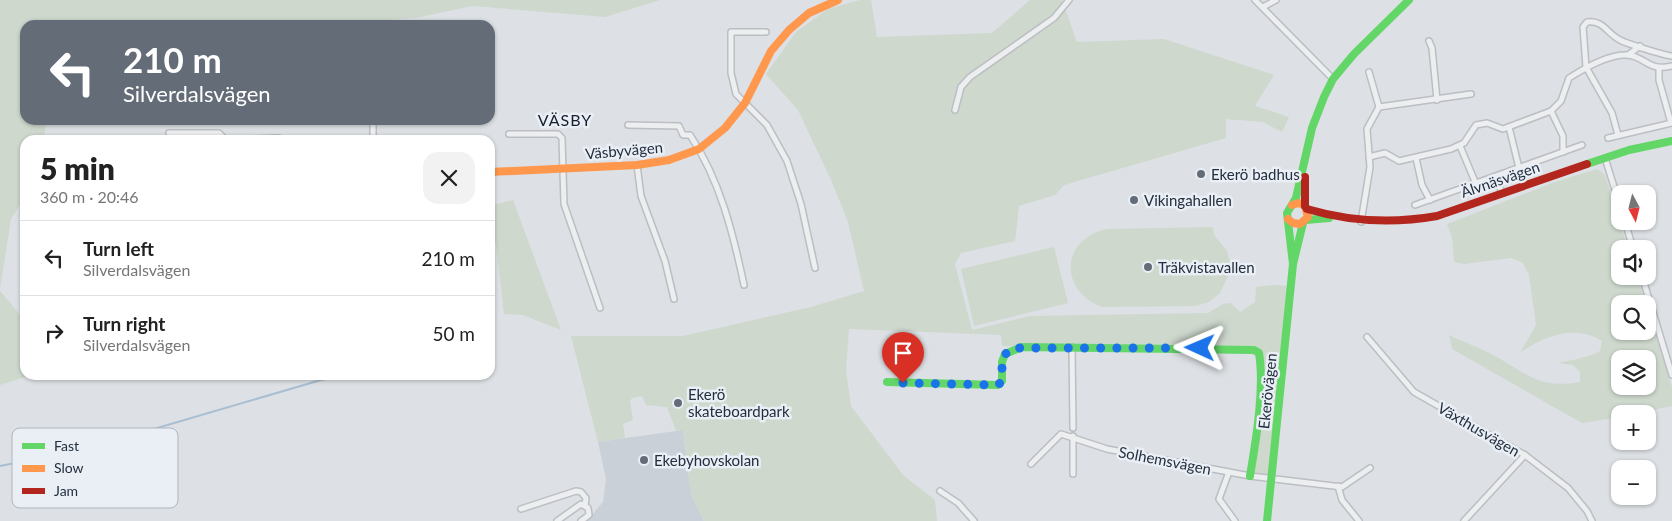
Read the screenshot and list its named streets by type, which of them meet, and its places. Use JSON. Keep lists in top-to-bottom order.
{
  "streets": {
    "street": [
      "Väsbyvägen",
      "Älvnäsvägen",
      "Ekerövägen",
      "Växthusvägen",
      "Solhemsvägen"
    ]
  },
  "crossings": [
    ["Älvnäsvägen", "Ekerövägen"],
    ["Ekerövägen", "Solhemsvägen"]
  ],
  "districts": ["VÄSBY"],
  "places": [
    "Ekerö badhus",
    "Vikingahallen",
    "Träkvistavallen",
    "Ekerö skateboardpark",
    "Ekebyhovskolan"
  ],
  "legend": ["Fast", "Slow", "Jam"],
  "north": "bottom",
  "page": {
    "turn": ["210 m", "Silverdalsvägen"],
    "heading": ["5 min", "360 m · 20:46"],
    "map_buttons": ["+", "−"],
    "list": [
      {
        "name": "Turn left",
        "note": "Silverdalsvägen",
        "value": "210 m"
      },
      {
        "name": "Turn right",
        "note": "Silverdalsvägen",
        "value": "50 m"
      }
    ]
  }
}
